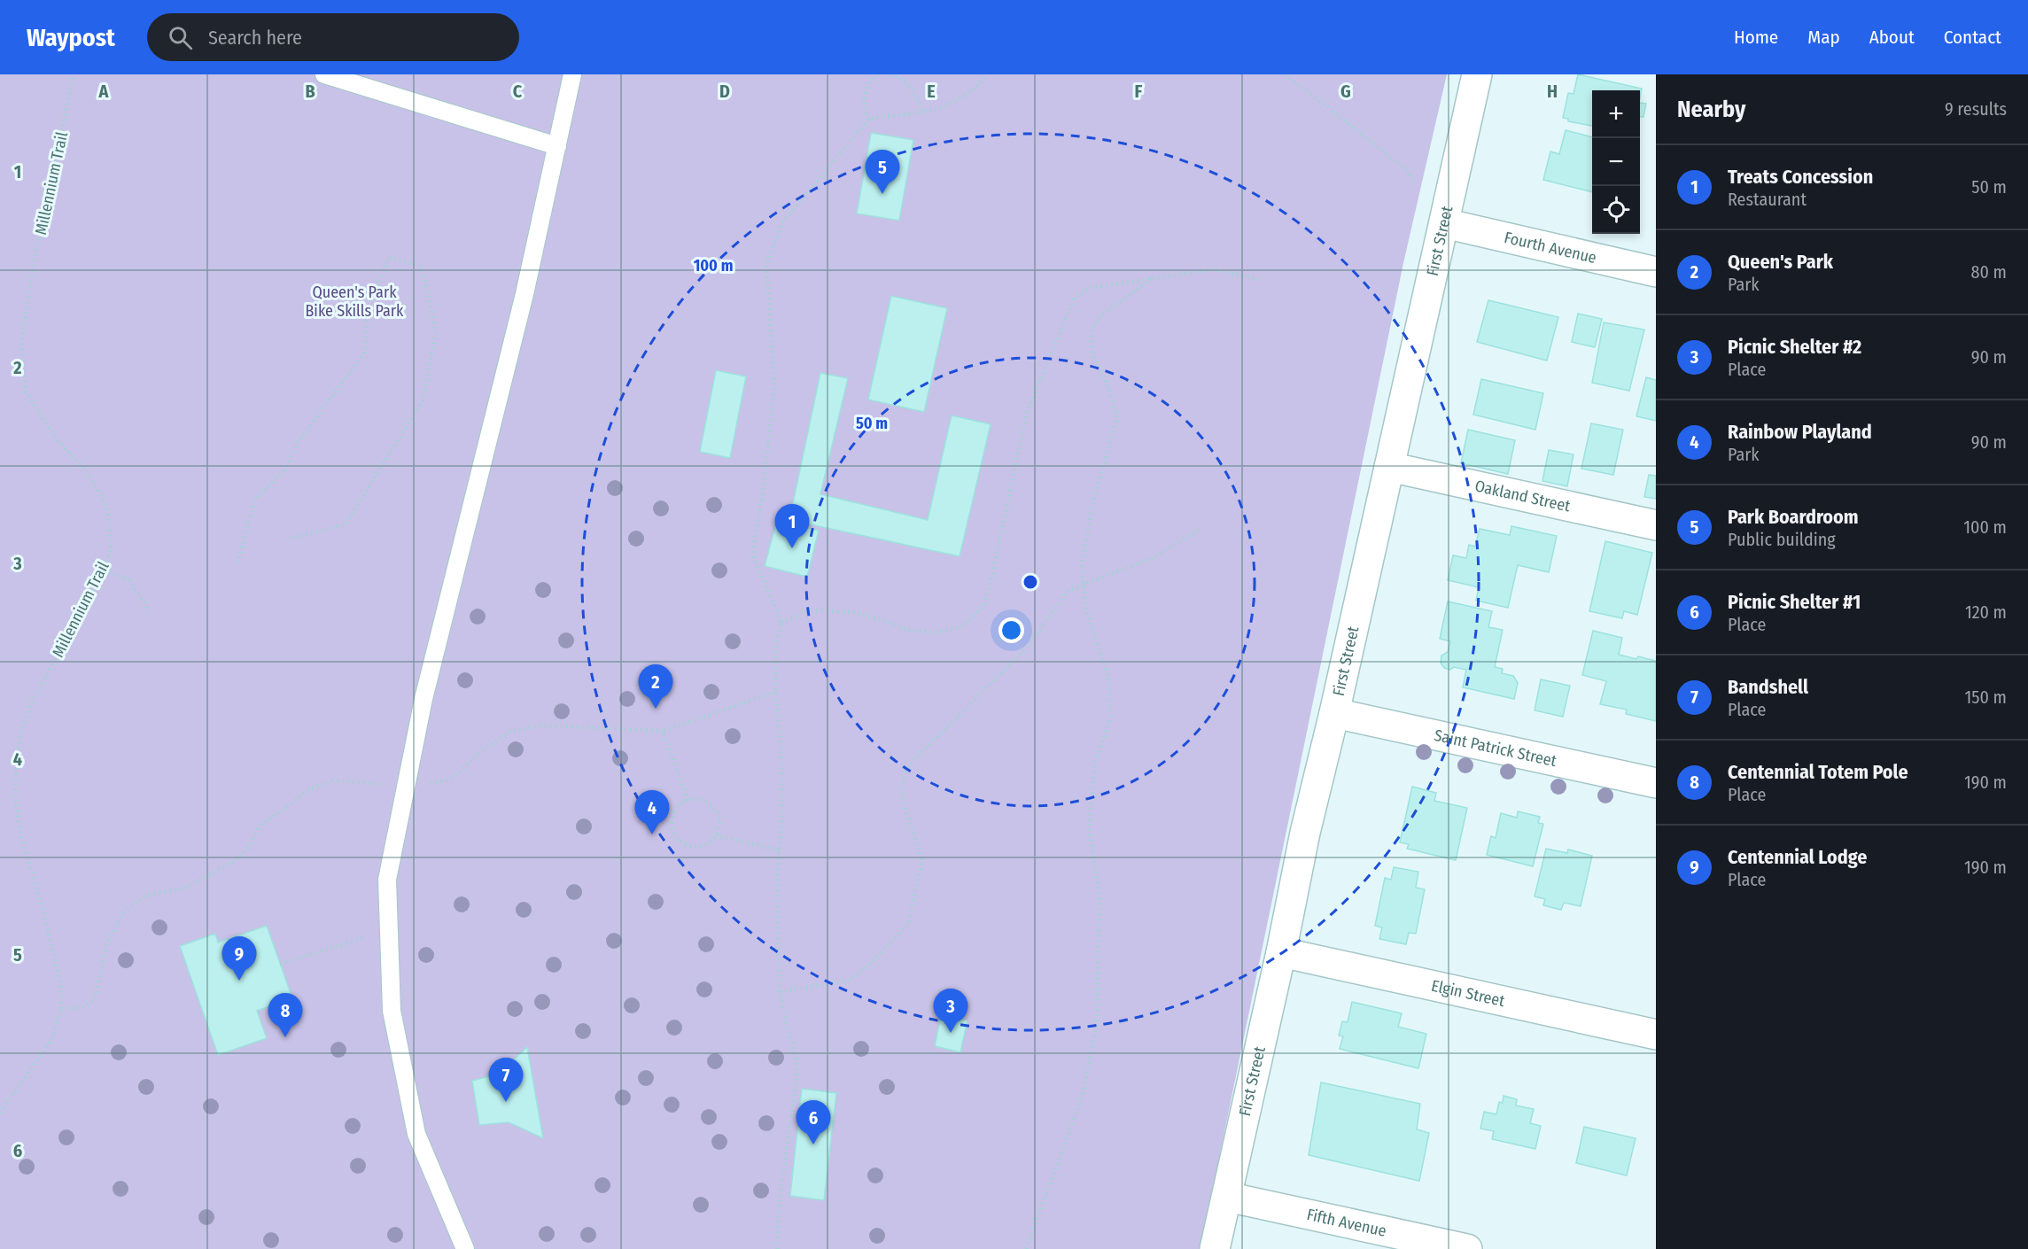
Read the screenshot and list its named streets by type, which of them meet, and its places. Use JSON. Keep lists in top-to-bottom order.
{
  "streets": {
    "street": [
      "First Street",
      "Fourth Avenue",
      "Oakland Street",
      "Saint Patrick Street",
      "Elgin Street",
      "Fifth Avenue"
    ],
    "path": ["Millennium Trail"]
  },
  "crossings": [
    ["First Street", "Fourth Avenue"],
    ["First Street", "Oakland Street"],
    ["First Street", "Saint Patrick Street"],
    ["First Street", "Elgin Street"],
    ["First Street", "Fifth Avenue"]
  ],
  "parks": ["Queen's Park Bike Skills Park"],
  "page": {
    "header": "Waypost",
    "search": "Search here",
    "nav": [
      "Home",
      "Map",
      "About",
      "Contact"
    ],
    "heading": ["Nearby", "9 results"],
    "map_buttons": ["+", "−"],
    "list": [
      {
        "mark": "1",
        "name": "Treats Concession",
        "note": "Restaurant",
        "value": "50 m"
      },
      {
        "mark": "2",
        "name": "Queen's Park",
        "note": "Park",
        "value": "80 m"
      },
      {
        "mark": "3",
        "name": "Picnic Shelter #2",
        "note": "Place",
        "value": "90 m"
      },
      {
        "mark": "4",
        "name": "Rainbow Playland",
        "note": "Park",
        "value": "90 m"
      },
      {
        "mark": "5",
        "name": "Park Boardroom",
        "note": "Public building",
        "value": "100 m"
      },
      {
        "mark": "6",
        "name": "Picnic Shelter #1",
        "note": "Place",
        "value": "120 m"
      },
      {
        "mark": "7",
        "name": "Bandshell",
        "note": "Place",
        "value": "150 m"
      },
      {
        "mark": "8",
        "name": "Centennial Totem Pole",
        "note": "Place",
        "value": "190 m"
      },
      {
        "mark": "9",
        "name": "Centennial Lodge",
        "note": "Place",
        "value": "190 m"
      }
    ],
    "pins": [
      "5",
      "1",
      "2",
      "4",
      "9",
      "3",
      "8",
      "7",
      "6"
    ]
  },
  "grid": {
    "columns": [
      "A",
      "B",
      "C",
      "D",
      "E",
      "F",
      "G",
      "H"
    ],
    "rows": [
      "1",
      "2",
      "3",
      "4",
      "5",
      "6"
    ]
  },
  "rings": ["100 m", "50 m"]
}
